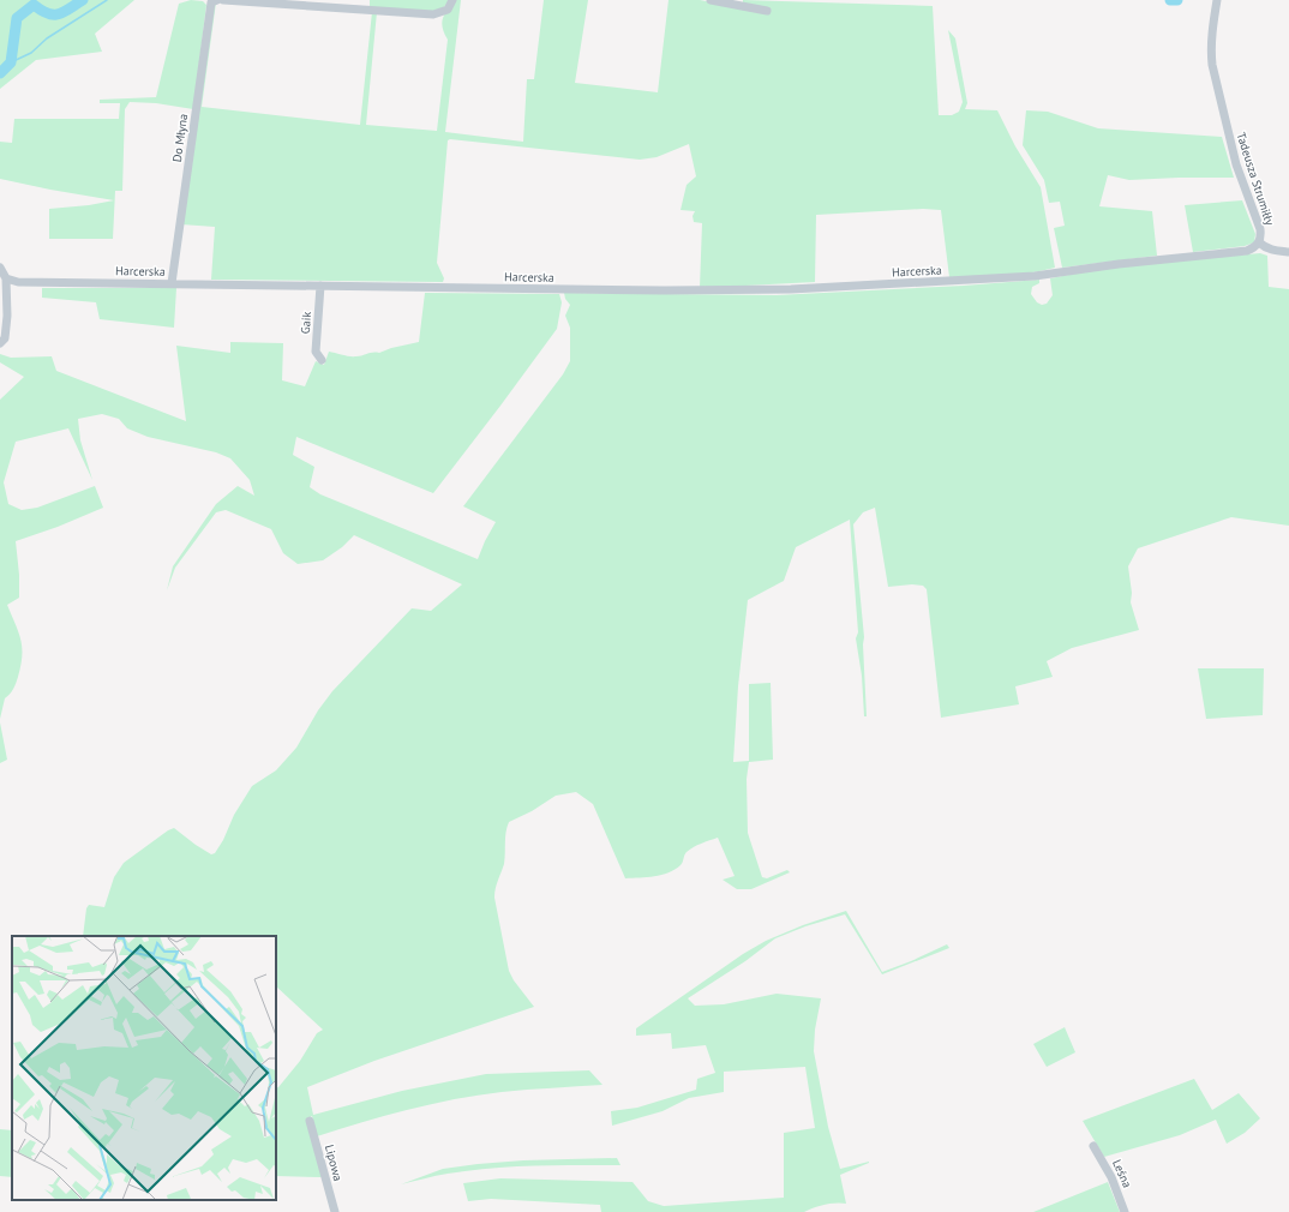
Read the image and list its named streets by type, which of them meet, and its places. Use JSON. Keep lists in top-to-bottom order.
{
  "streets": {
    "street": [
      "Do Młyna",
      "Tadeusza Strumiłły",
      "Harcerska",
      "Gaik",
      "Lipowa",
      "Leśna"
    ]
  },
  "crossings": [
    ["Do Młyna", "Harcerska"],
    ["Tadeusza Strumiłły", "Harcerska"],
    ["Harcerska", "Gaik"]
  ]
}
